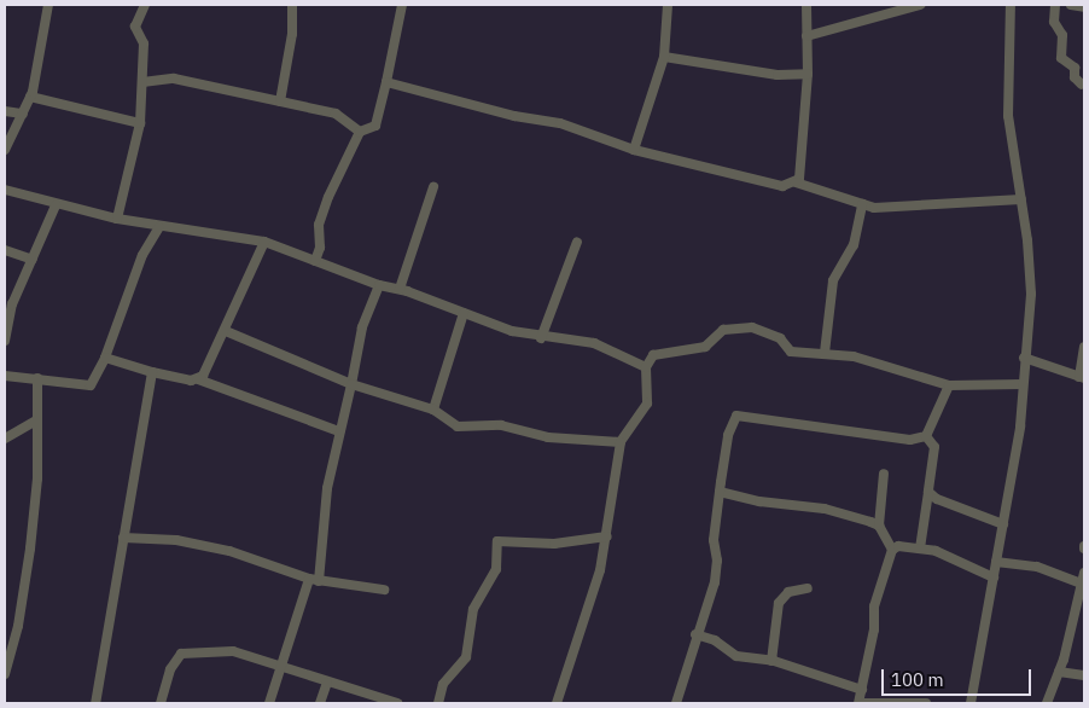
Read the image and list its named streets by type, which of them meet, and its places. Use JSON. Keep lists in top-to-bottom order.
{
  "scale_bar": "100 m"
}
